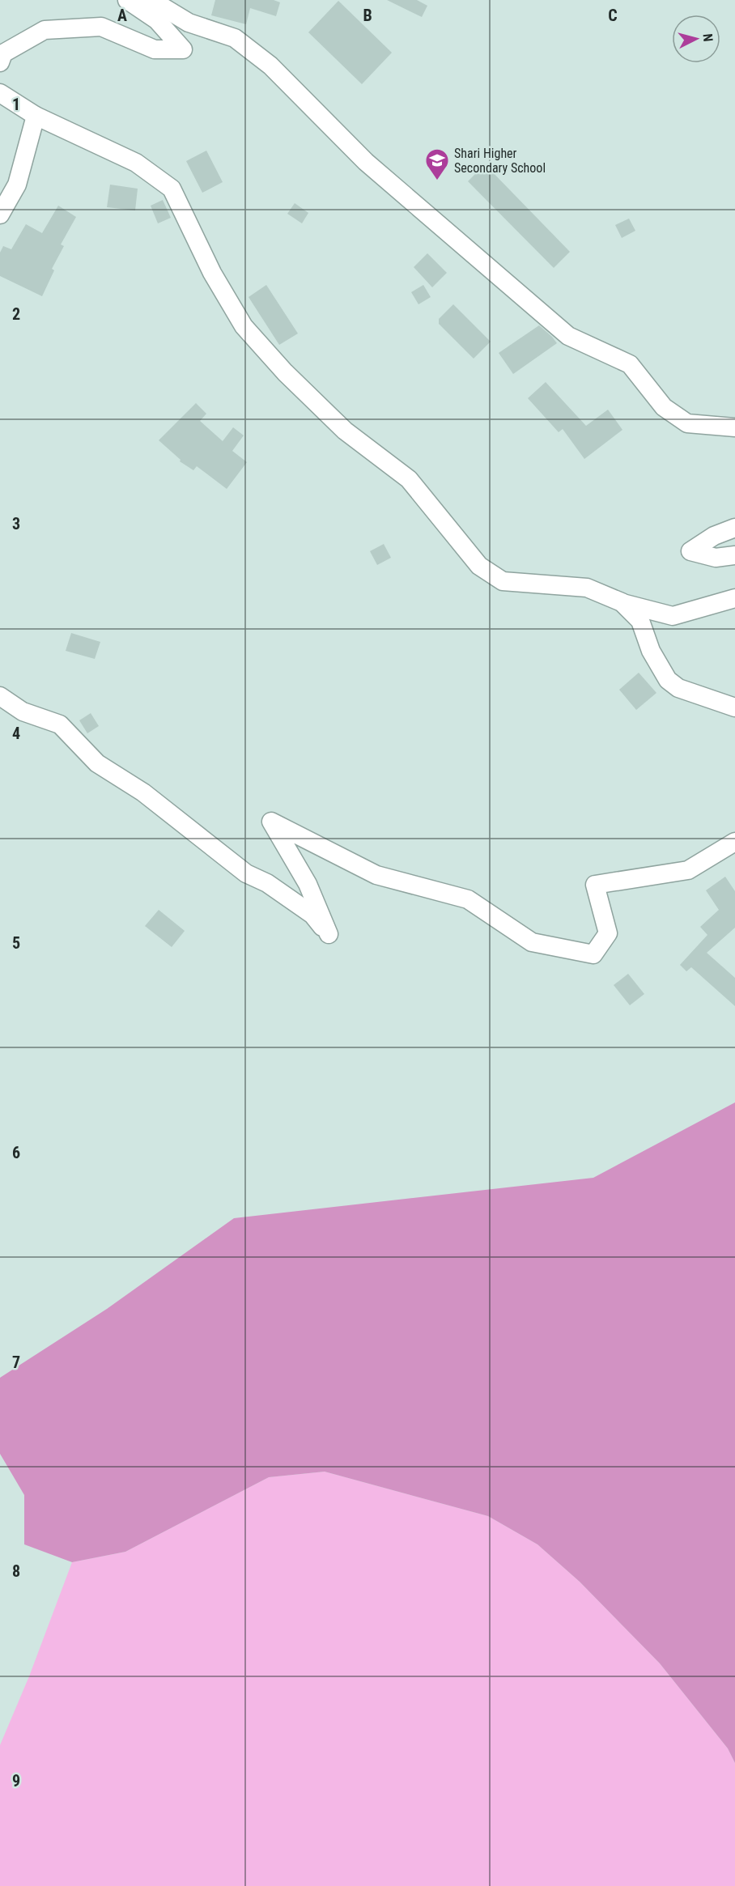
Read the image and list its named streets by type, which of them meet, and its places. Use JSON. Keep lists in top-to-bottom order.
{
  "places": {
    "school or university": ["Shari Higher Secondary School"]
  },
  "north": "right",
  "grid": {
    "columns": ["A", "B", "C"],
    "rows": [
      "1",
      "2",
      "3",
      "4",
      "5",
      "6",
      "7",
      "8",
      "9"
    ]
  }
}
